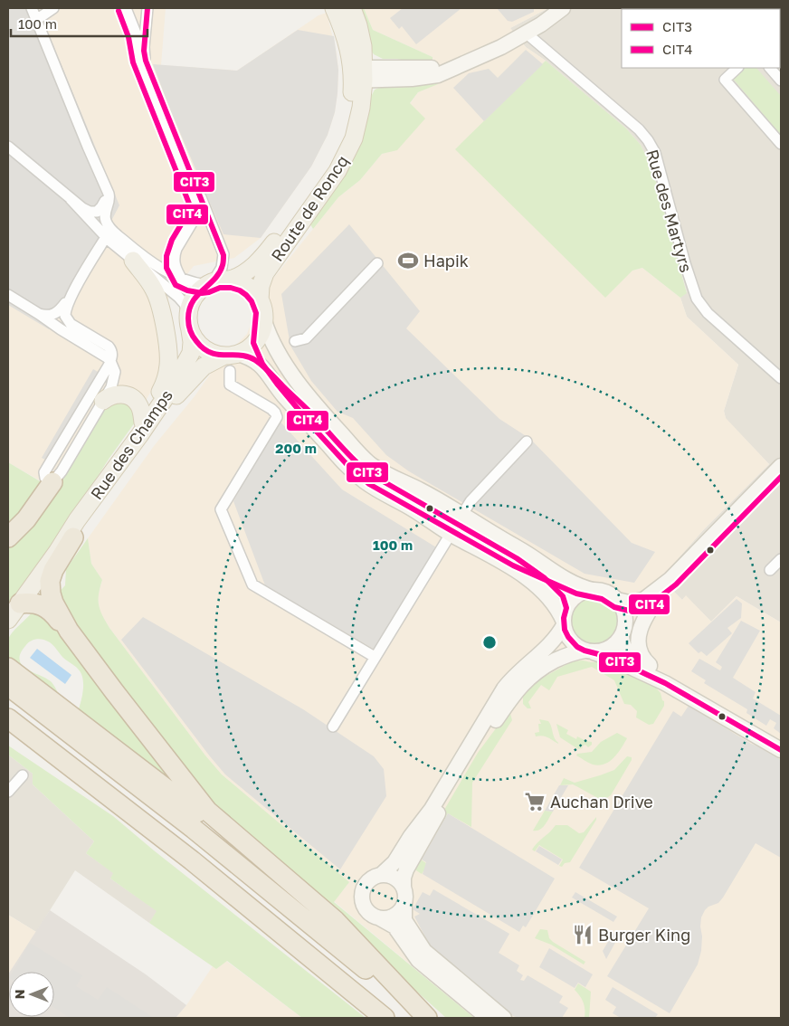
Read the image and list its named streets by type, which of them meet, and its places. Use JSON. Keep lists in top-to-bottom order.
{
  "streets": {
    "main road": ["Route de Roncq", "Rue des Champs"],
    "street": ["Rue des Martyrs"]
  },
  "crossings": [
    ["Route de Roncq", "Rue des Champs"]
  ],
  "places": {
    "sports": ["Hapik"],
    "supermarket": ["Auchan Drive"],
    "restaurant": ["Burger King"]
  },
  "lines": ["transit line CIT3", "transit line CIT4"],
  "legend": ["CIT3", "CIT4"],
  "scale_bar": "100 m",
  "north": "left",
  "rings": ["200 m", "100 m"]
}
